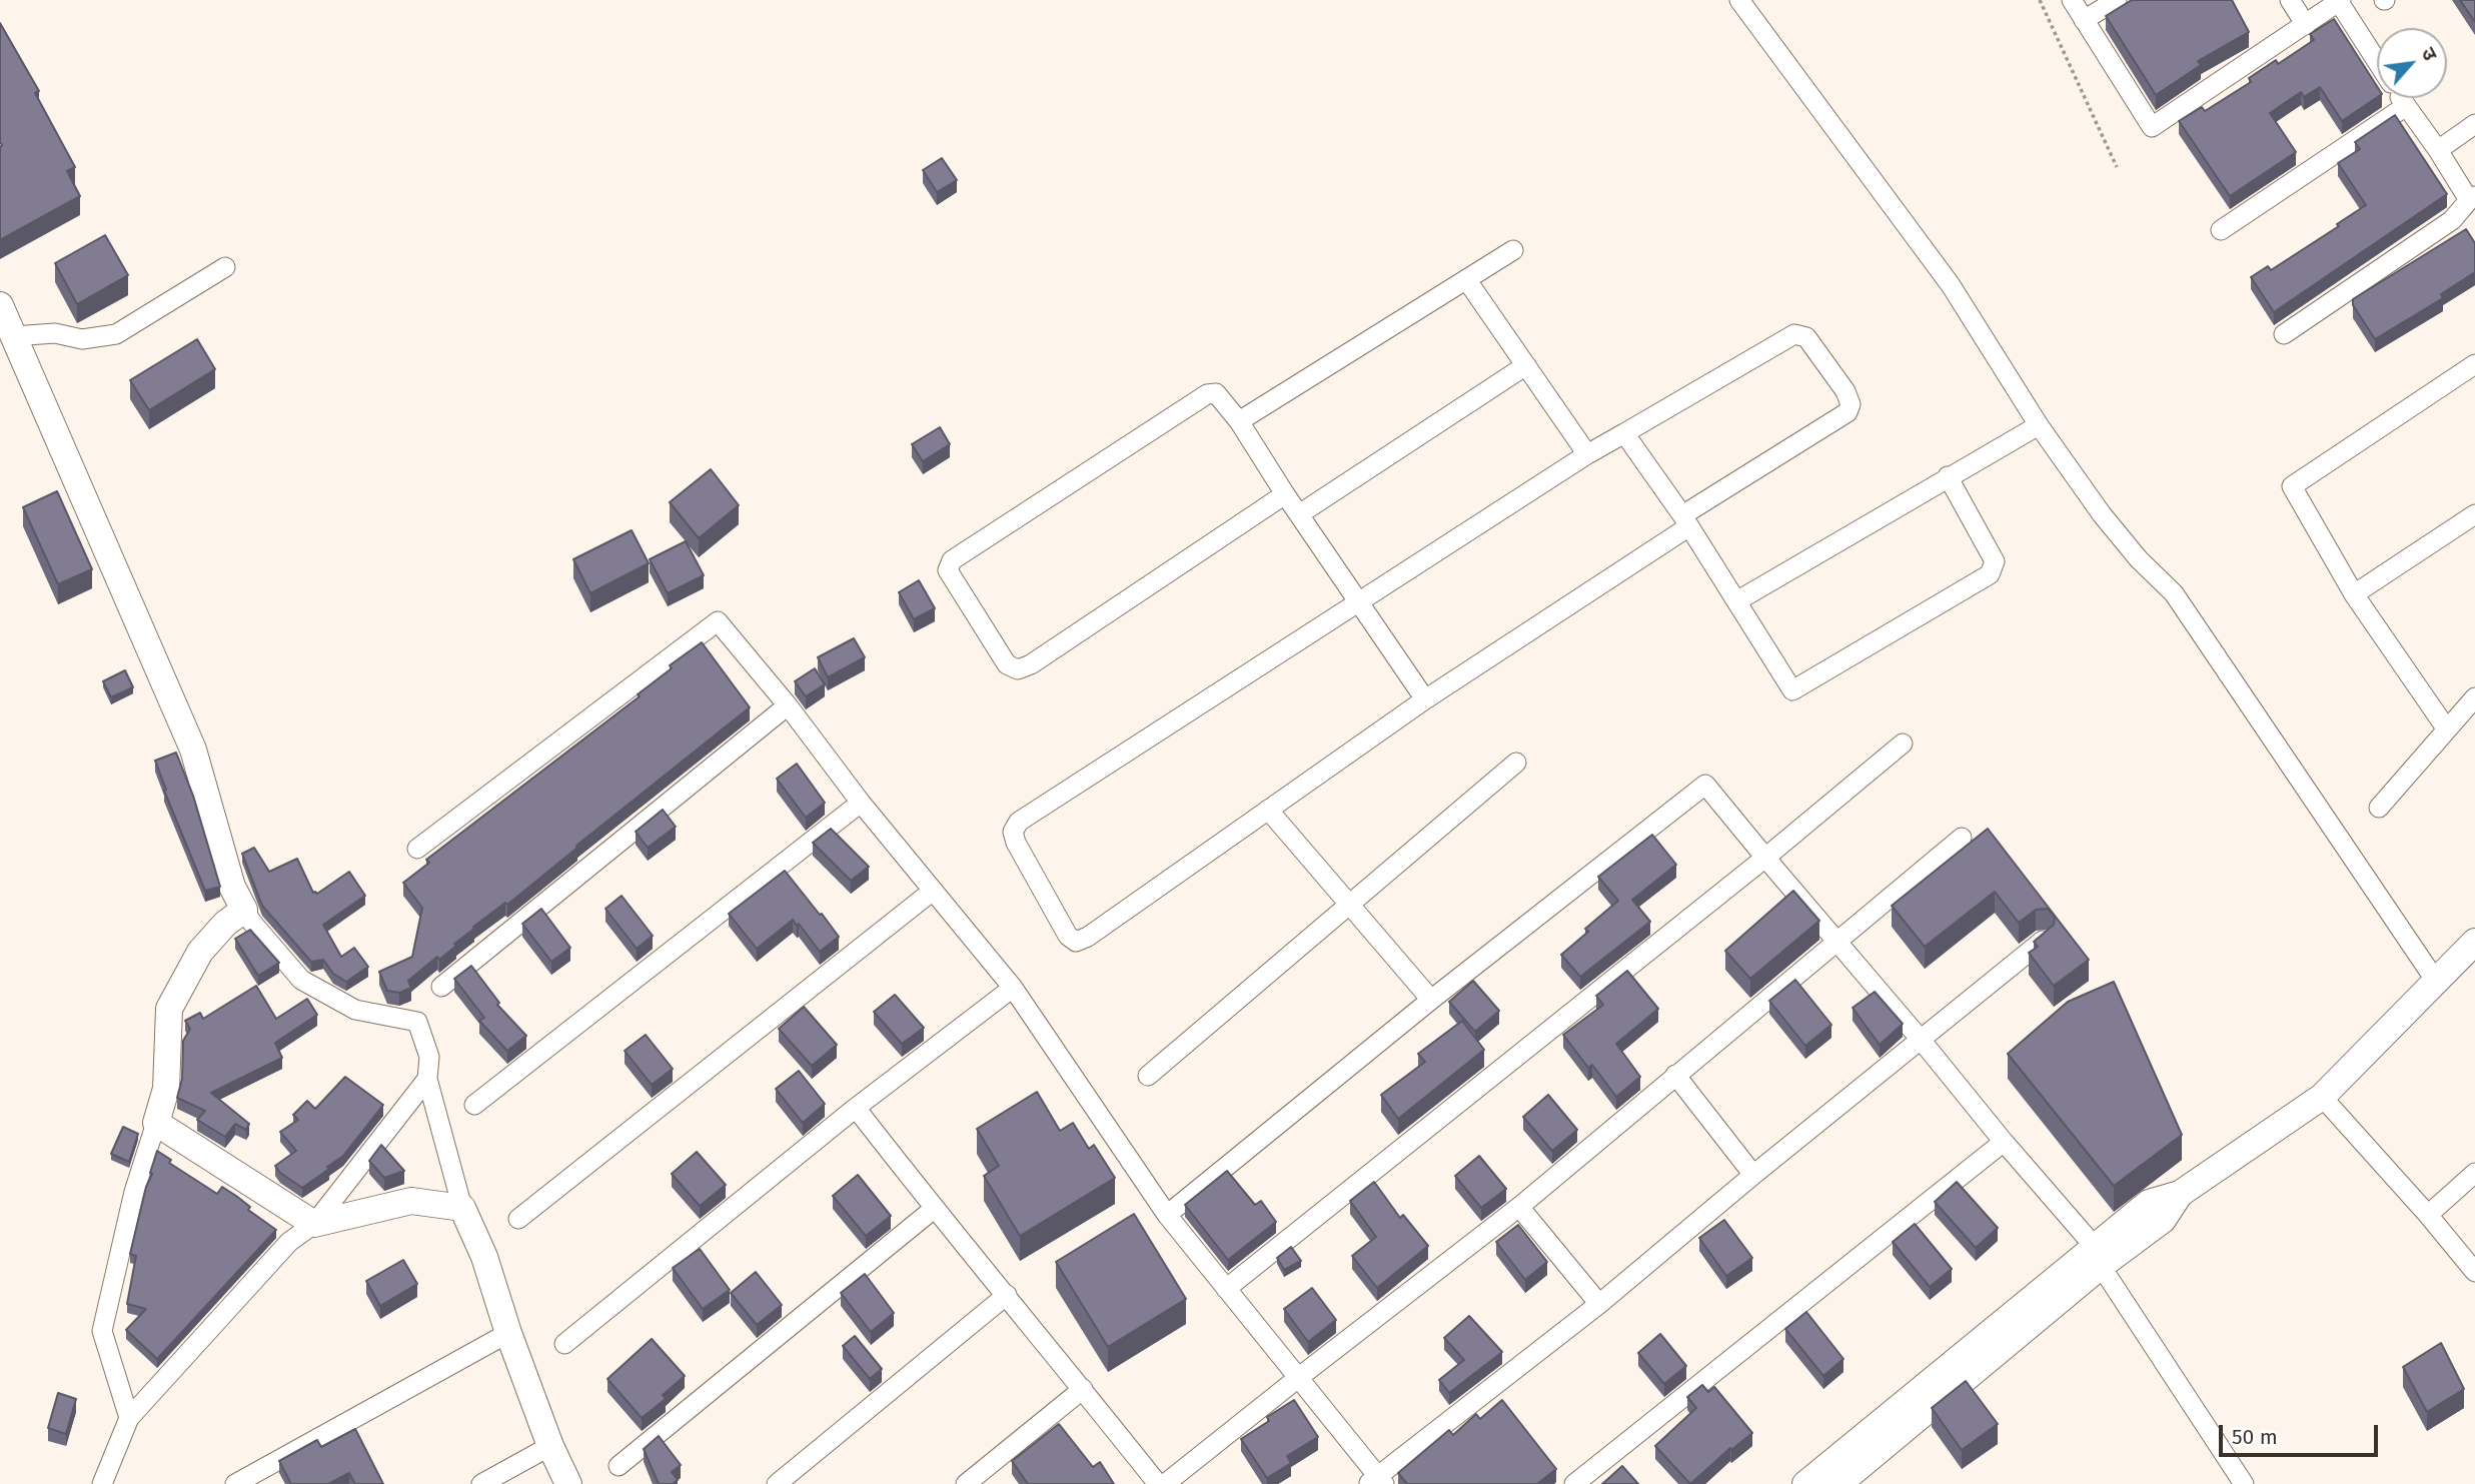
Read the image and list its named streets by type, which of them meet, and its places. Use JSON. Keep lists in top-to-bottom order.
{
  "scale_bar": "50 m",
  "north": "top right"
}
